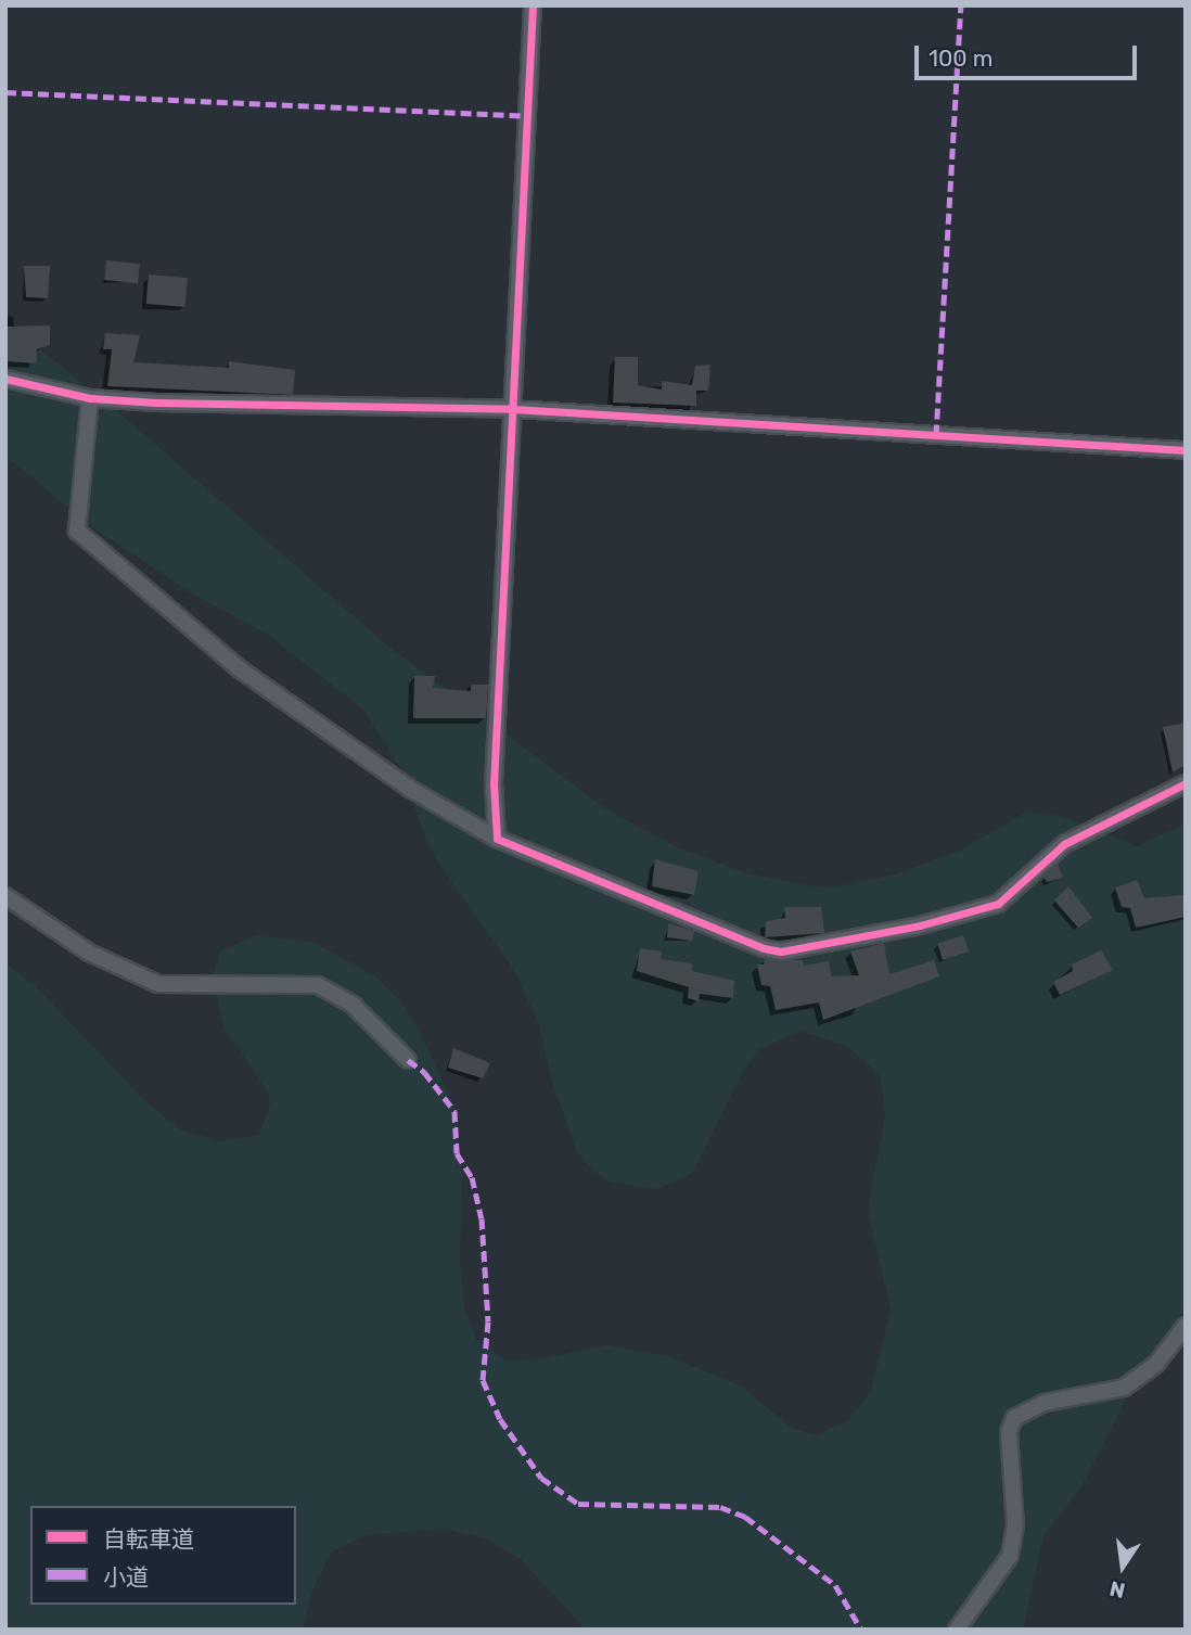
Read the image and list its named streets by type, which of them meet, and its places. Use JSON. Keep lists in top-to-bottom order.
{
  "legend": ["自転車道", "小道"],
  "scale_bar": "100 m",
  "north": "bottom"
}
